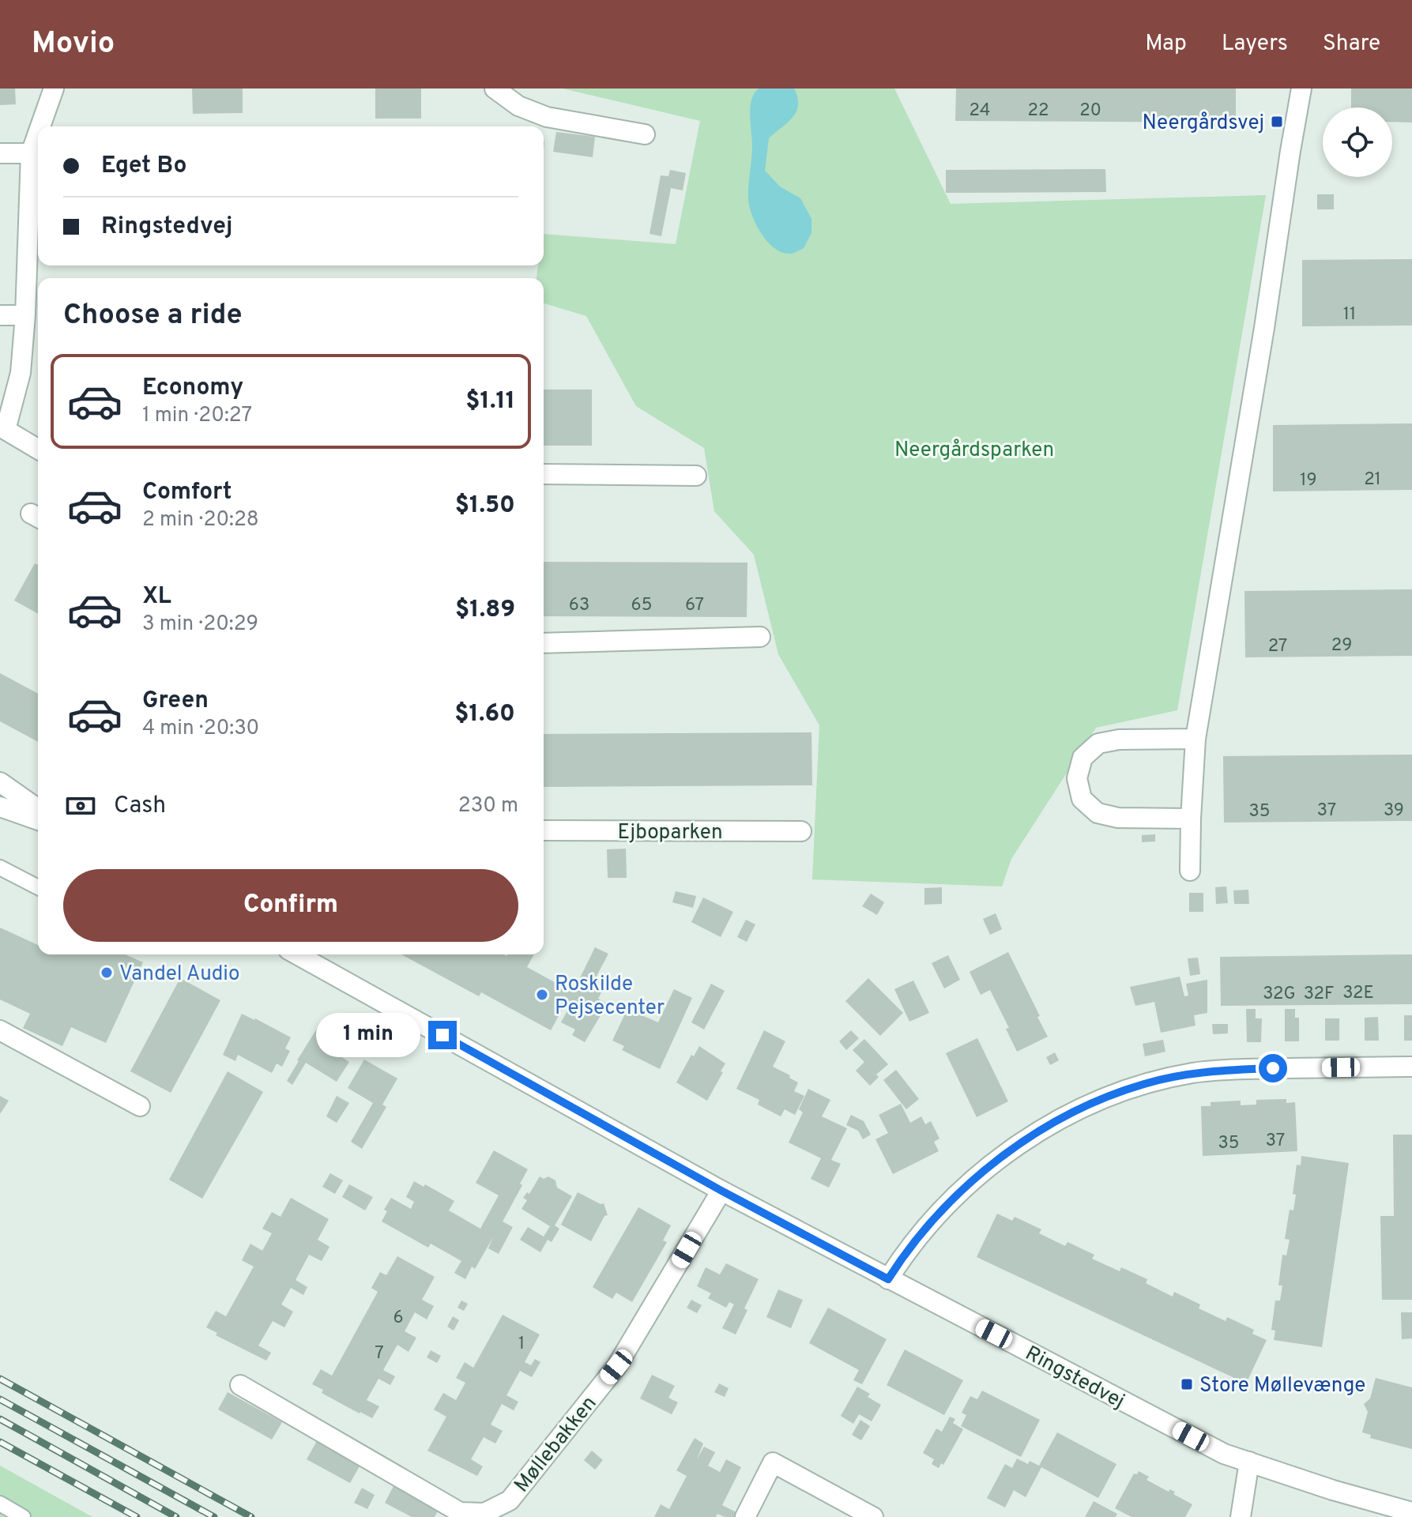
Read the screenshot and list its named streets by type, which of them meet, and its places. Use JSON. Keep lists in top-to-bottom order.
{
  "streets": {
    "street": ["Ejboparken", "Ringstedvej", "Møllebakken"]
  },
  "crossings": [
    ["Ringstedvej", "Møllebakken"]
  ],
  "parks": ["Neergårdsparken"],
  "places": {
    "transit": ["Neergårdsvej", "Store Møllevænge"],
    "other": ["Vandel Audio", "Roskilde Pejsecenter"]
  },
  "house_numbers": [
    "24",
    "22",
    "20",
    "11",
    "21",
    "19",
    "63",
    "65",
    "67",
    "29",
    "27",
    "37",
    "39",
    "35",
    "32E",
    "32G",
    "32F",
    "37",
    "35",
    "6",
    "1",
    "7"
  ],
  "page": {
    "header": "Movio",
    "nav": ["Map", "Layers", "Share"],
    "banner": ["Eget Bo", "Ringstedvej"],
    "heading": "Choose a ride",
    "list": [
      {
        "name": "Economy",
        "note": "1 min · 20:27",
        "value": "$1.11"
      },
      {
        "name": "Comfort",
        "note": "2 min · 20:28",
        "value": "$1.50"
      },
      {
        "name": "XL",
        "note": "3 min · 20:29",
        "value": "$1.89"
      },
      {
        "name": "Green",
        "note": "4 min · 20:30",
        "value": "$1.60"
      }
    ],
    "pay": ["Cash", "230 m"],
    "buttons": "Confirm",
    "bubble": "1 min"
  }
}
